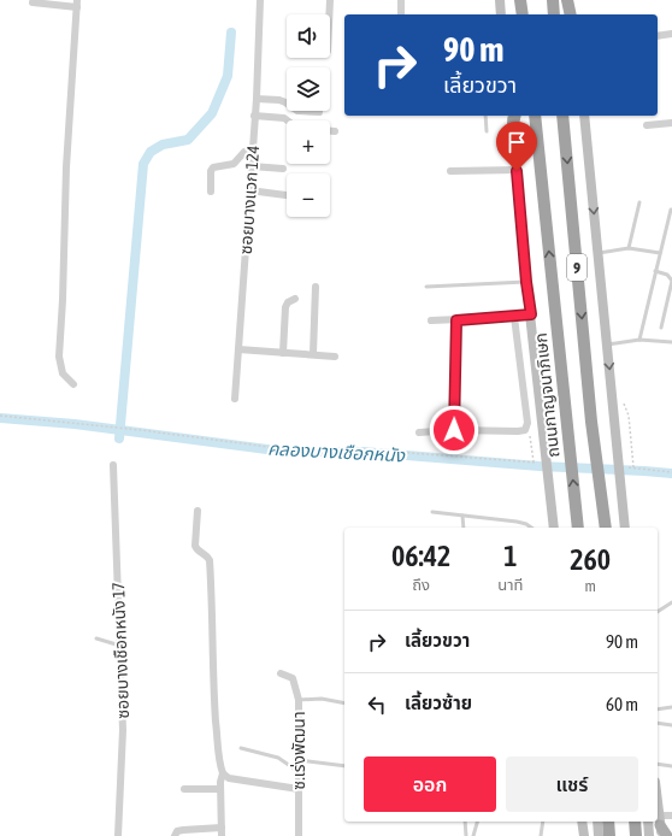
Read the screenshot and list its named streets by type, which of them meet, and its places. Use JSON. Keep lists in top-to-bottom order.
{
  "streets": {
    "highway": ["9", "ถนนกาญจนาภิเษก"],
    "street": ["ซอยบางแวก 124", "ซอยบางเชือกหนัง 17", "ซ.เร่งพัฒนา"]
  },
  "water": ["คลองบางเชือกหนัง"],
  "page": {
    "map_buttons": ["+", "−"],
    "turn": ["90 m", "เลี้ยวขวา"],
    "eta": [
      "06:42",
      "ถึง",
      "1",
      "นาที",
      "260",
      "m"
    ],
    "list": [
      {
        "name": "เลี้ยวขวา",
        "value": "90 m"
      },
      {
        "name": "เลี้ยวซ้าย",
        "value": "60 m"
      }
    ],
    "buttons": ["ออก", "แชร์"]
  }
}
